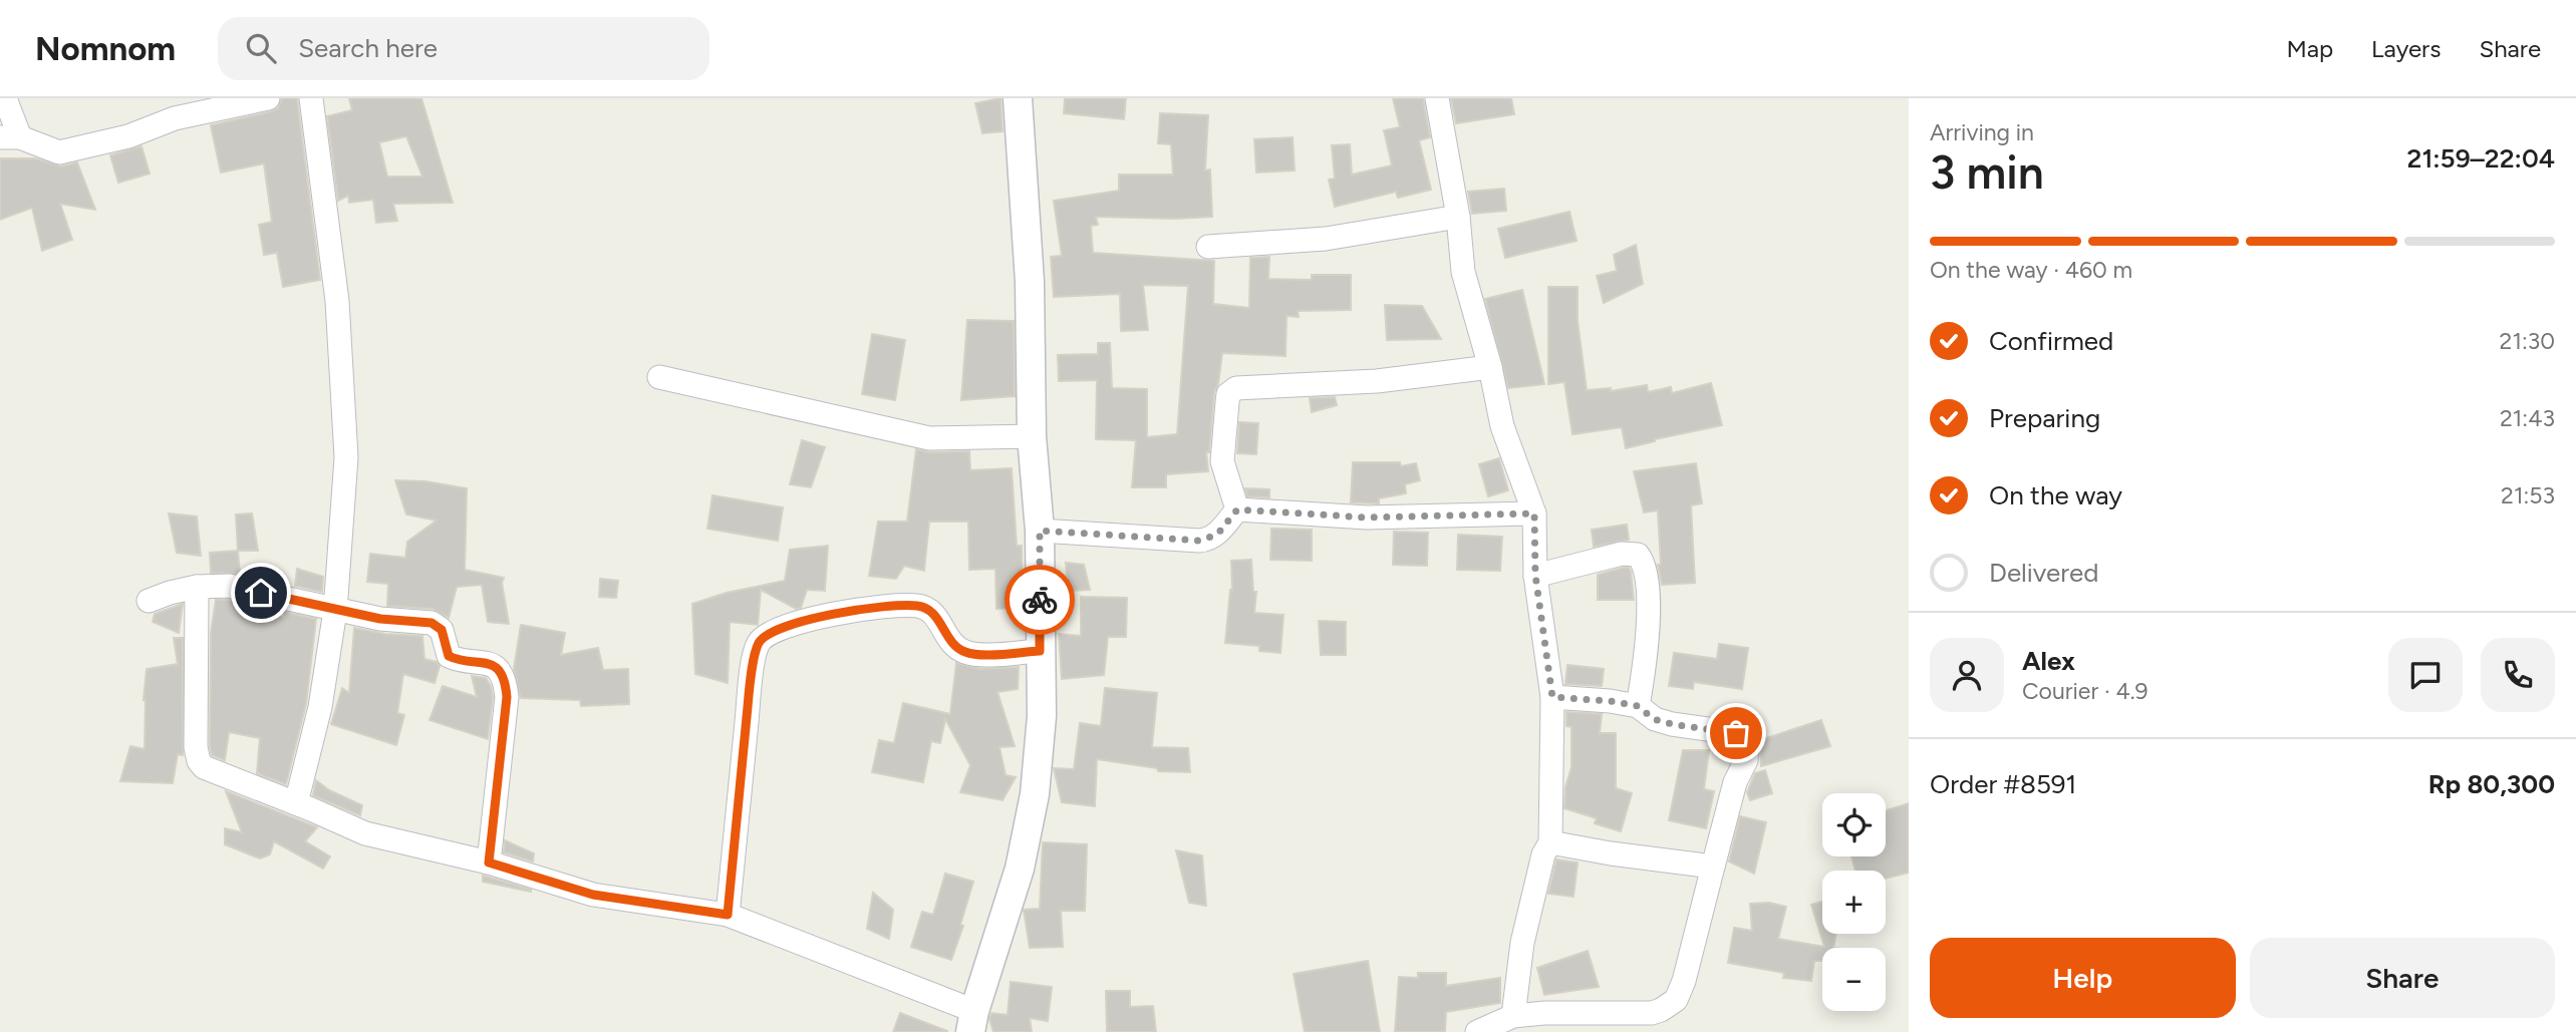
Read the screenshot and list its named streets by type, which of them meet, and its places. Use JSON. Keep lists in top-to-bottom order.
{
  "page": {
    "header": "Nomnom",
    "search": "Search here",
    "nav": ["Map", "Layers", "Share"],
    "heading": ["3 min", "Arriving in", "21:59–22:04"],
    "panel": [
      "Alex",
      "Courier · 4.9",
      "Order #8591",
      "Rp 80,300"
    ],
    "bar": "On the way · 460 m",
    "list": [
      ["Confirmed", "21:30"],
      ["Preparing", "21:43"],
      ["On the way", "21:53"],
      "Delivered"
    ],
    "map_buttons": ["+", "−"],
    "buttons": ["Help", "Share"]
  }
}
